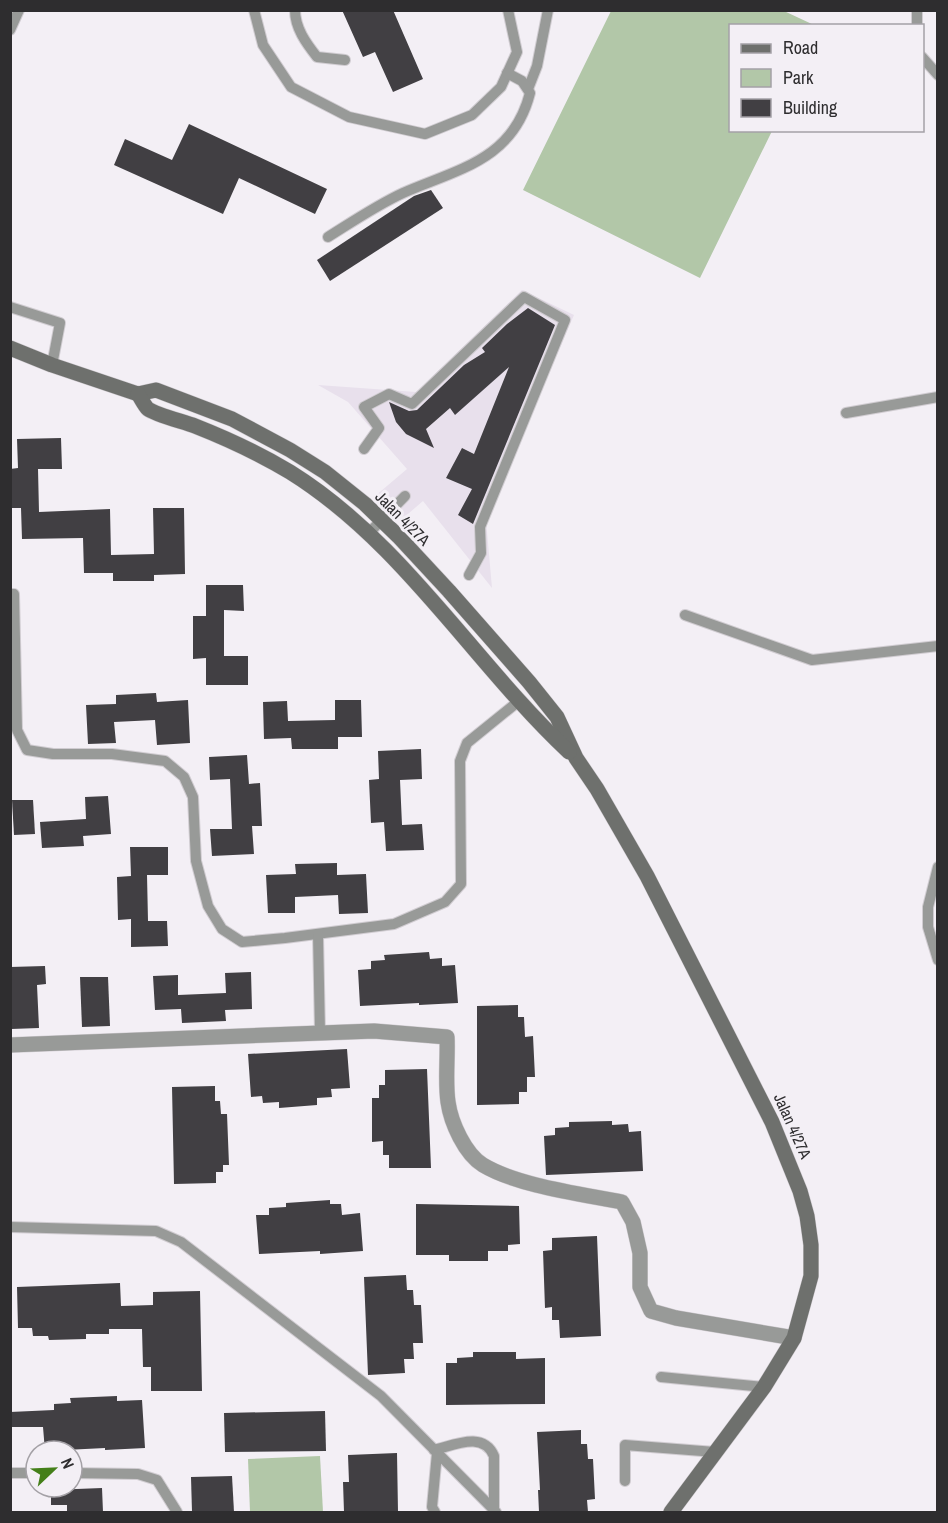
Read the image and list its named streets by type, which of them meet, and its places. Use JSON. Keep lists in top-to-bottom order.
{
  "streets": {
    "street": ["Jalan 4/27A"]
  },
  "legend": ["Road", "Park", "Building"],
  "north": "top right"
}
